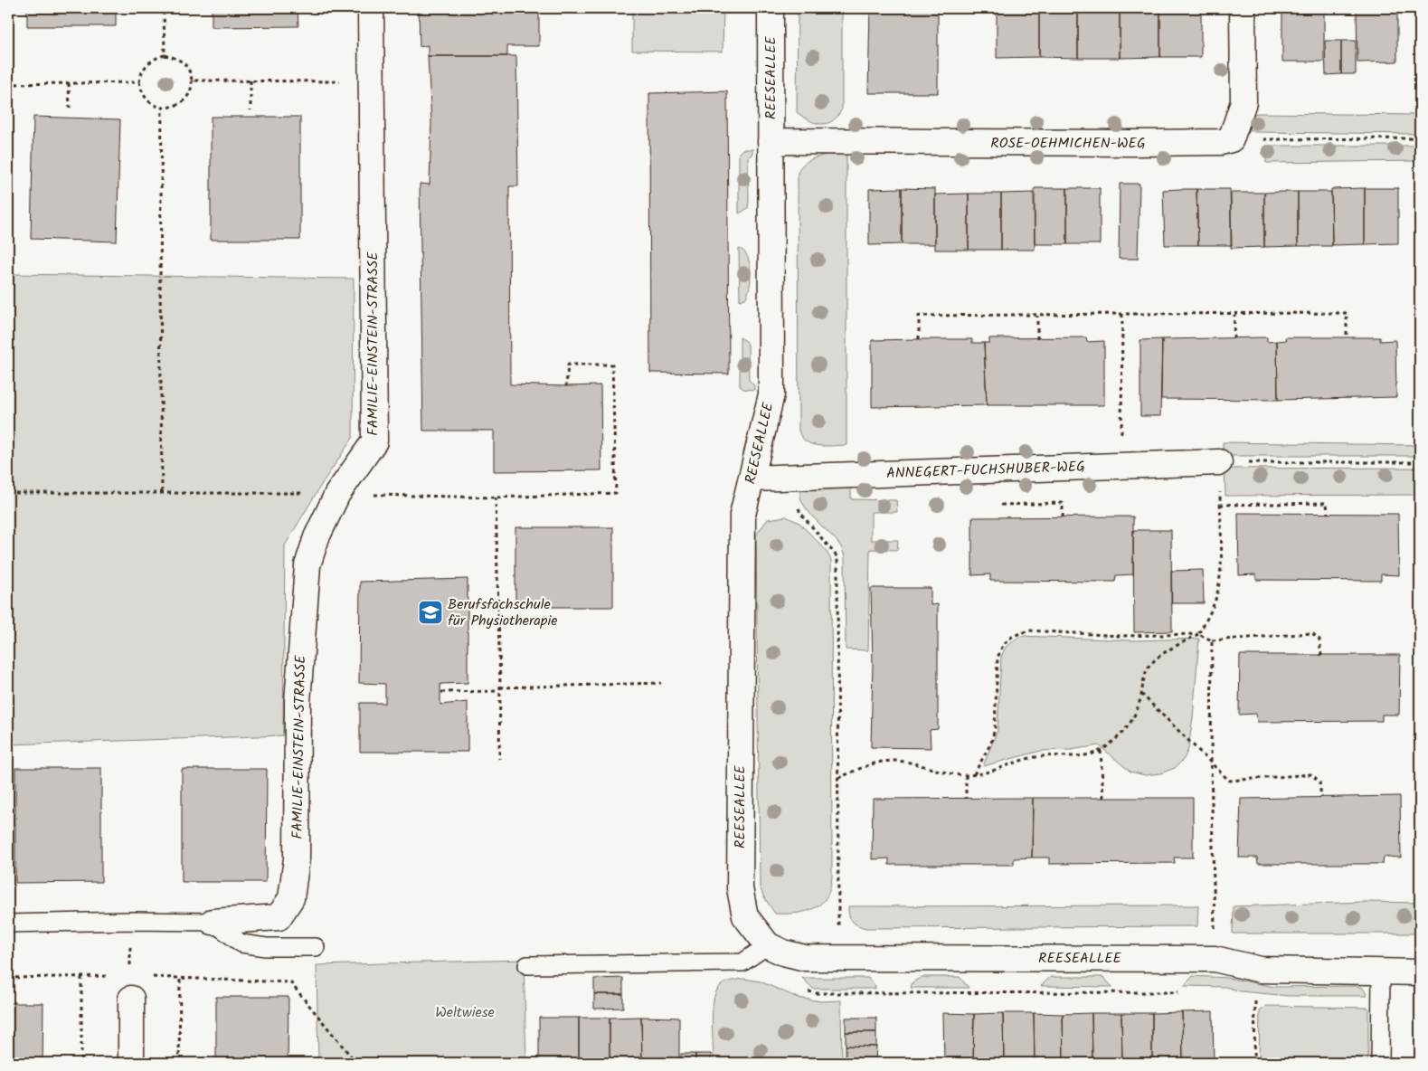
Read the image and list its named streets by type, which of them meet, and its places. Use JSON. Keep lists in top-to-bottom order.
{
  "streets": {
    "street": [
      "REESEALLEE",
      "ROSE-OEHMICHEN-WEG",
      "FAMILIE-EINSTEIN-STRASSE",
      "ANNEGERT-FUCHSHUBER-WEG"
    ]
  },
  "crossings": [
    ["REESEALLEE", "ROSE-OEHMICHEN-WEG"],
    ["REESEALLEE", "ANNEGERT-FUCHSHUBER-WEG"]
  ],
  "parks": ["Weltwiese"],
  "places": {
    "school or university": ["Berufsfachschule für Physiotherapie"]
  }
}
